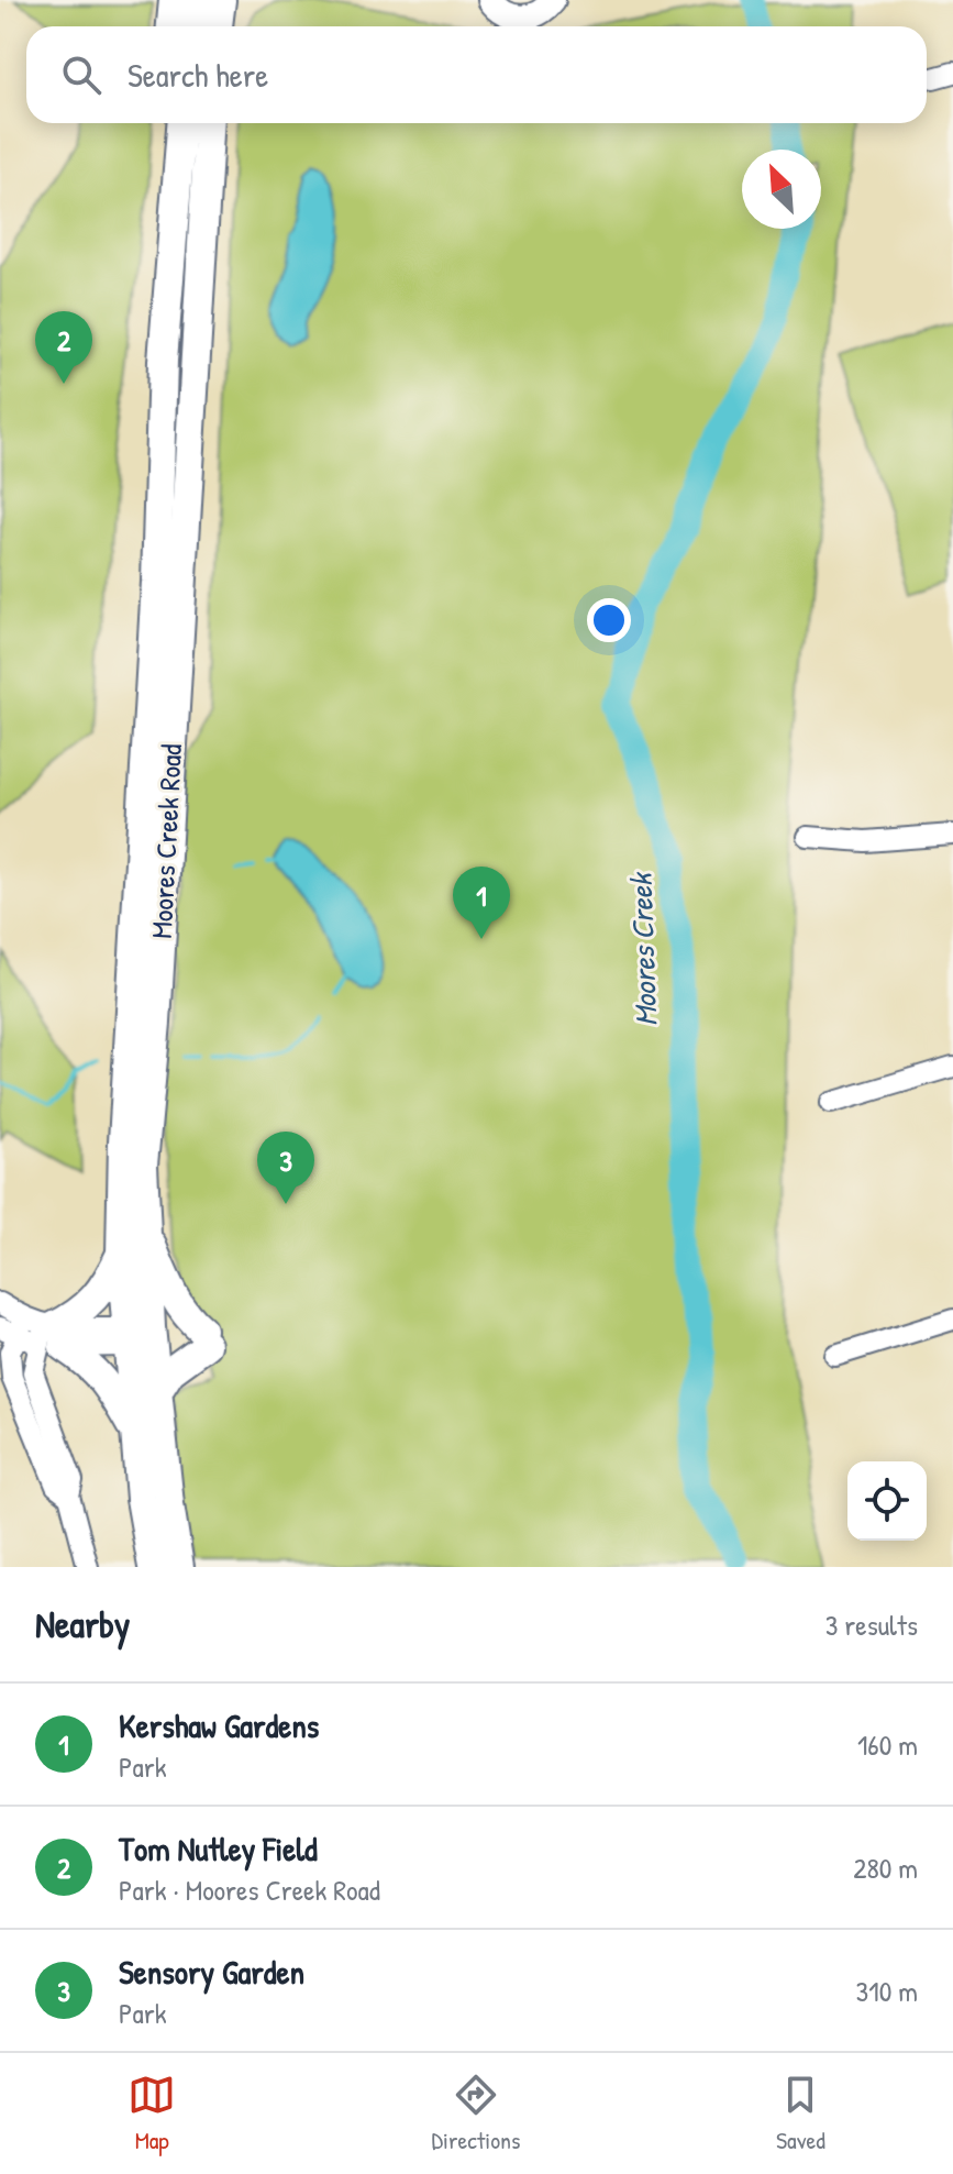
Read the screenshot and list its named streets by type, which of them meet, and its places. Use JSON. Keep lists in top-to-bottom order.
{
  "streets": {
    "highway": ["Moores Creek Road"]
  },
  "water": ["Moores Creek"],
  "north": "top left",
  "page": {
    "search": "Search here",
    "pins": ["2", "1", "3"],
    "heading": ["Nearby", "3 results"],
    "list": [
      {
        "mark": "1",
        "name": "Kershaw Gardens",
        "note": "Park",
        "value": "160 m"
      },
      {
        "mark": "2",
        "name": "Tom Nutley Field",
        "note": "Park · Moores Creek Road",
        "value": "280 m"
      },
      {
        "mark": "3",
        "name": "Sensory Garden",
        "note": "Park",
        "value": "310 m"
      }
    ],
    "nav": ["Map", "Directions", "Saved"]
  }
}
